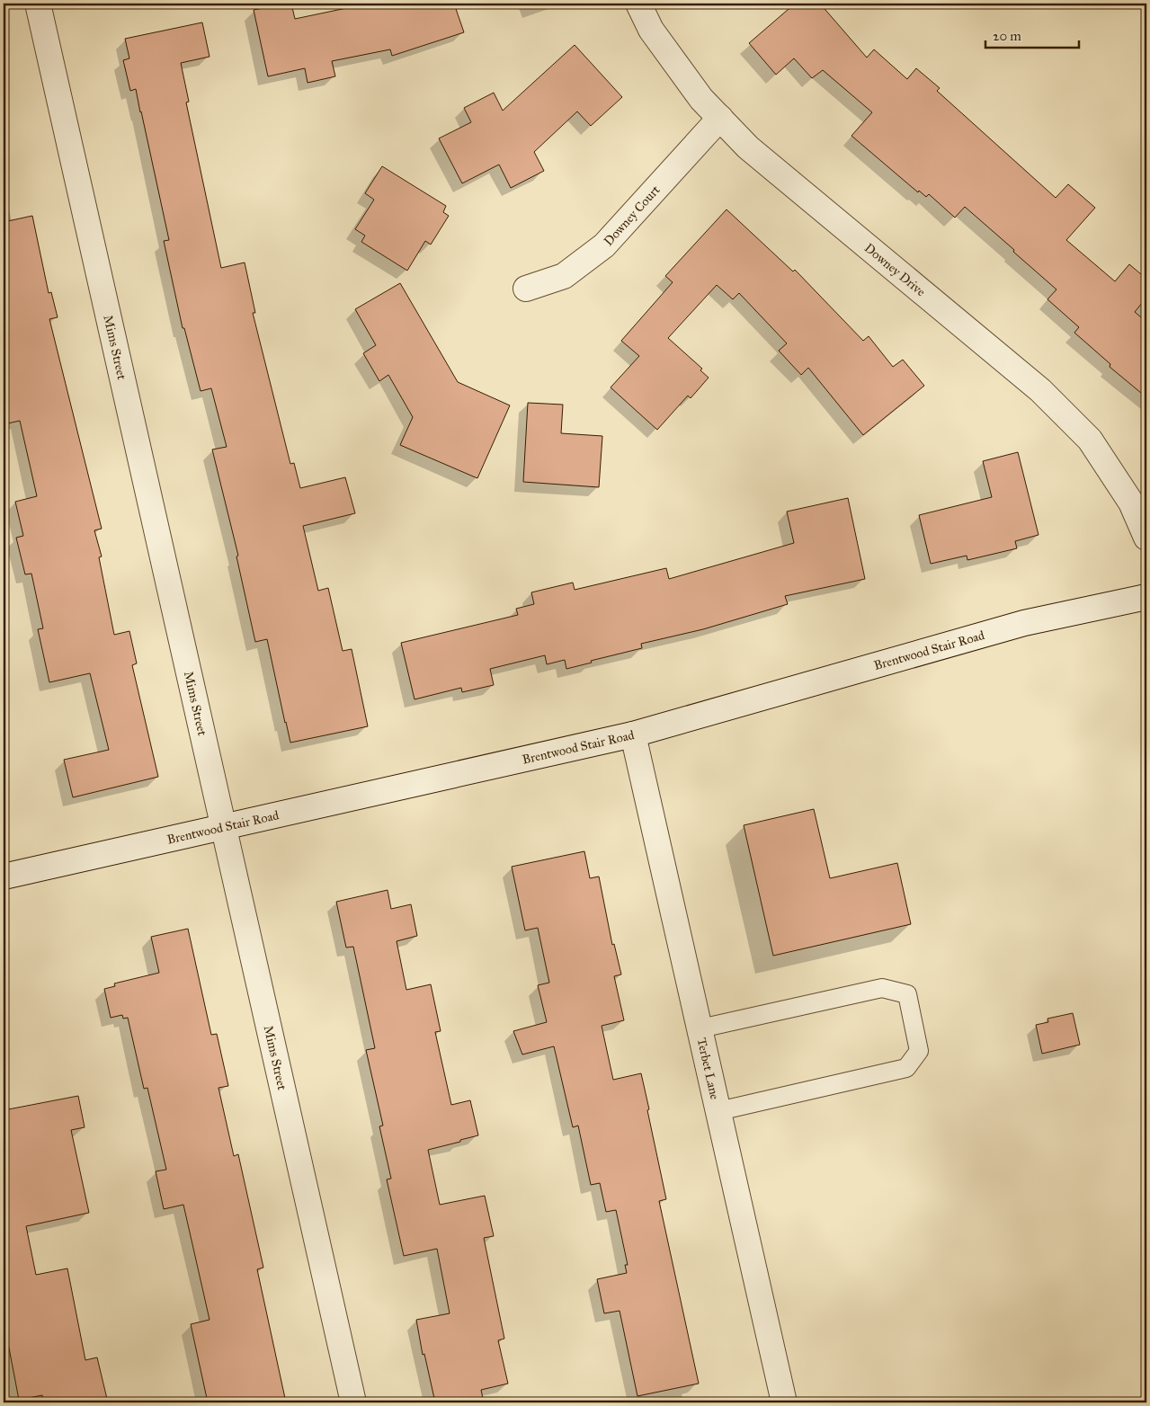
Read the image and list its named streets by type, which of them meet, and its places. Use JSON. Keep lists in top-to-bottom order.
{
  "streets": {
    "street": [
      "Downey Court",
      "Downey Drive",
      "Mims Street",
      "Brentwood Stair Road",
      "Terbet Lane"
    ]
  },
  "crossings": [
    ["Downey Court", "Downey Drive"],
    ["Mims Street", "Brentwood Stair Road"],
    ["Brentwood Stair Road", "Terbet Lane"]
  ],
  "scale_bar": "20 m"
}
